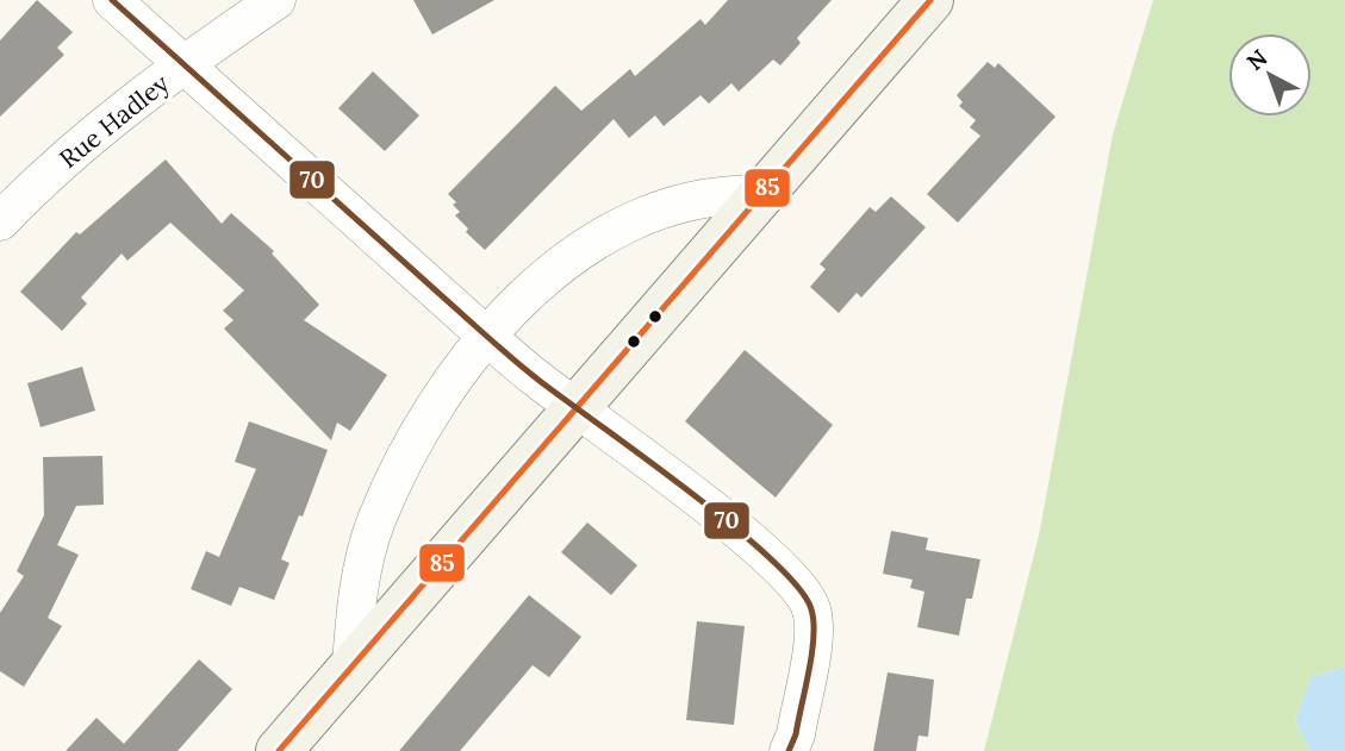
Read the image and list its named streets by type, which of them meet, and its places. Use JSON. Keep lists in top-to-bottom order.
{
  "streets": {
    "street": ["Rue Hadley"]
  },
  "lines": ["transit line 85", "transit line 70"],
  "north": "top left"
}
